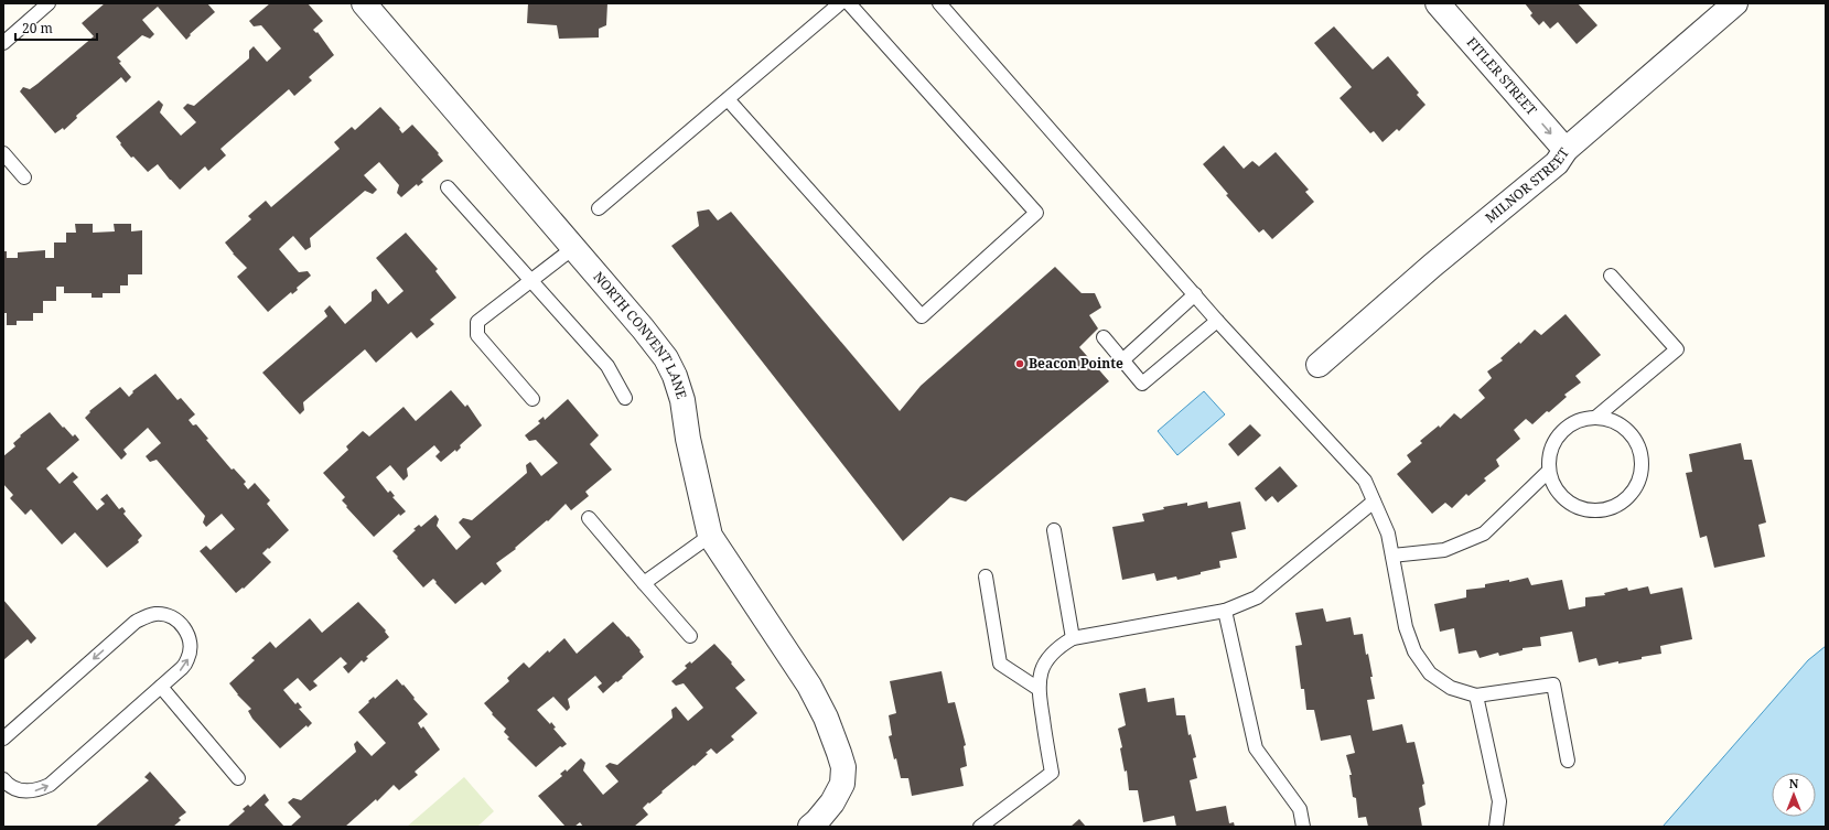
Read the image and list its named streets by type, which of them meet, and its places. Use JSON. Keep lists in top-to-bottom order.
{
  "streets": {
    "street": ["FITLER STREET", "MILNOR STREET", "NORTH CONVENT LANE"]
  },
  "crossings": [
    ["FITLER STREET", "MILNOR STREET"]
  ],
  "one_way": ["FITLER STREET"],
  "places": ["Beacon Pointe"],
  "scale_bar": "20 m",
  "north": "top"
}
